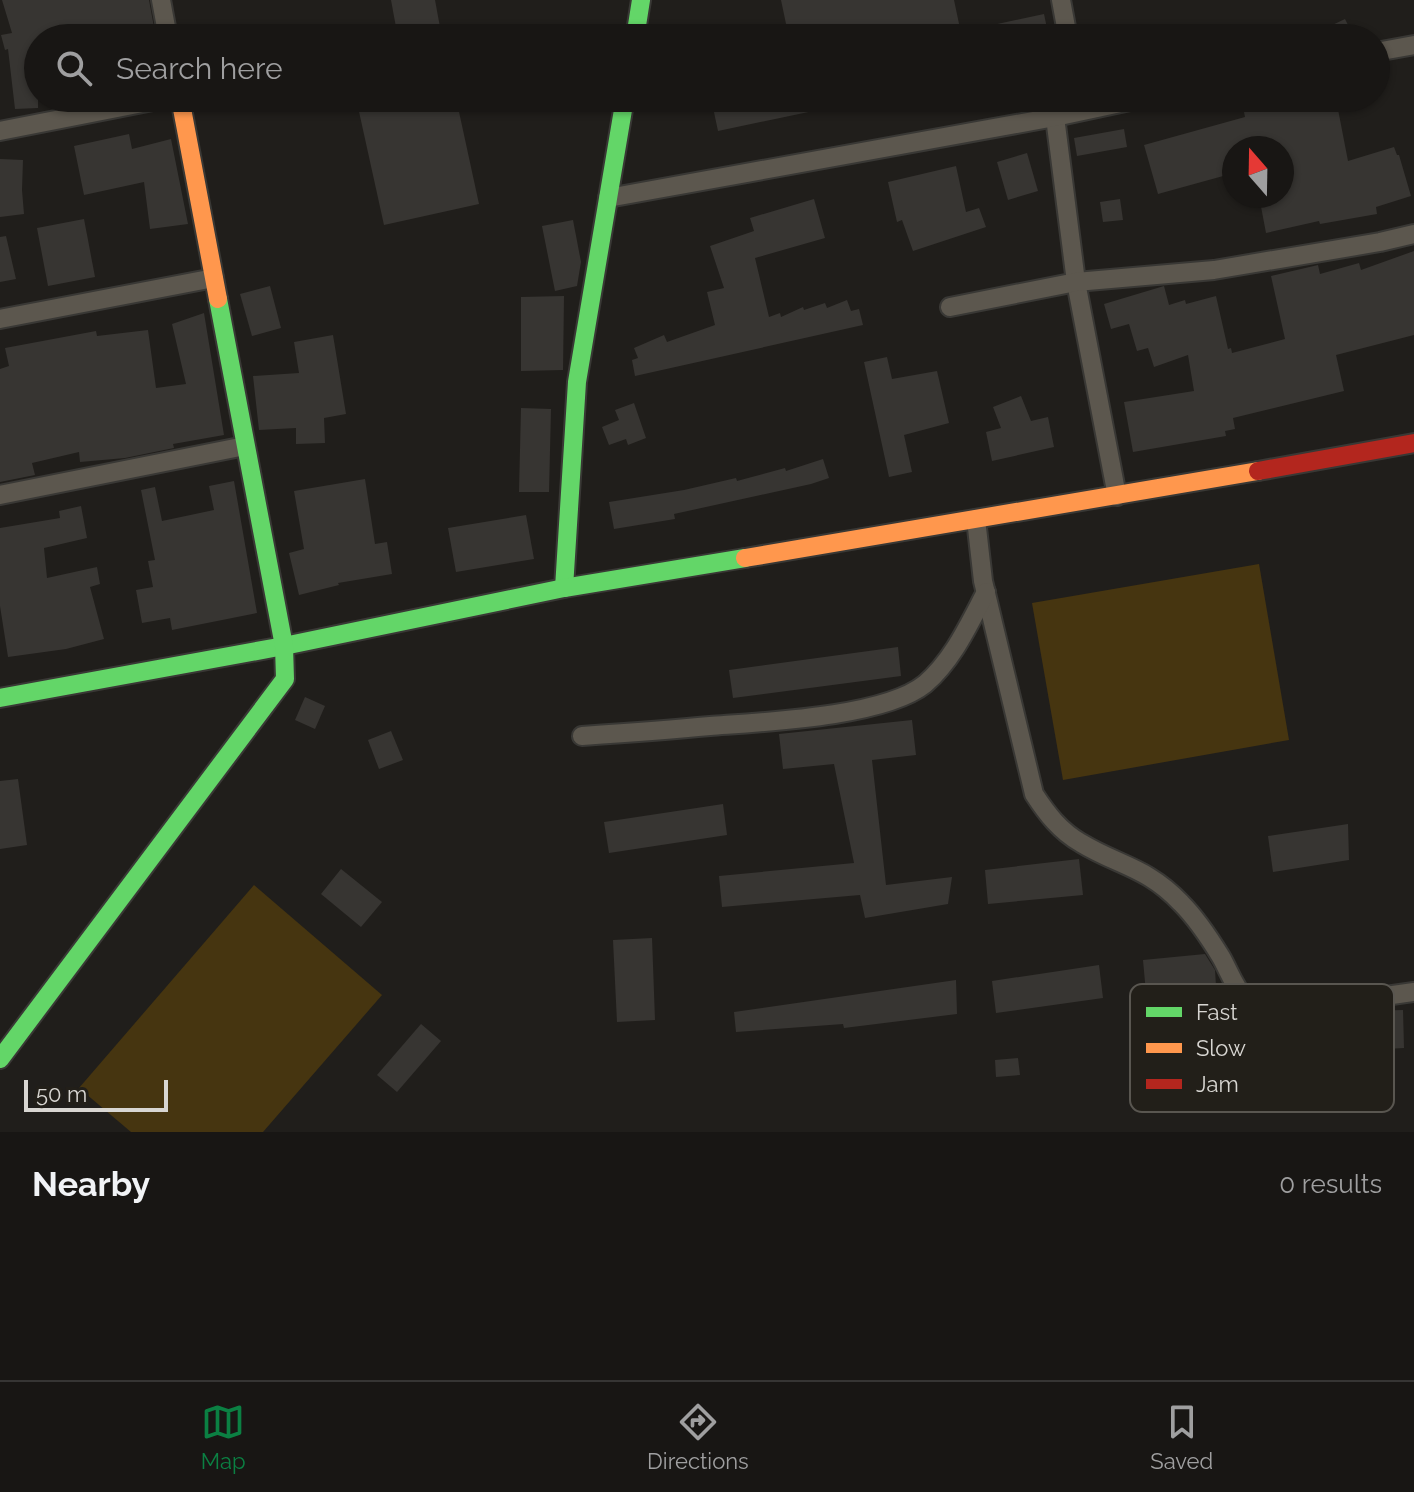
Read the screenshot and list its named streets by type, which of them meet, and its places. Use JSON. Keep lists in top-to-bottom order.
{
  "legend": ["Fast", "Slow", "Jam"],
  "scale_bar": "50 m",
  "north": "top",
  "page": {
    "search": "Search here",
    "scale": "50 m",
    "heading": ["Nearby", "0 results"],
    "nav": ["Map", "Directions", "Saved"]
  }
}
